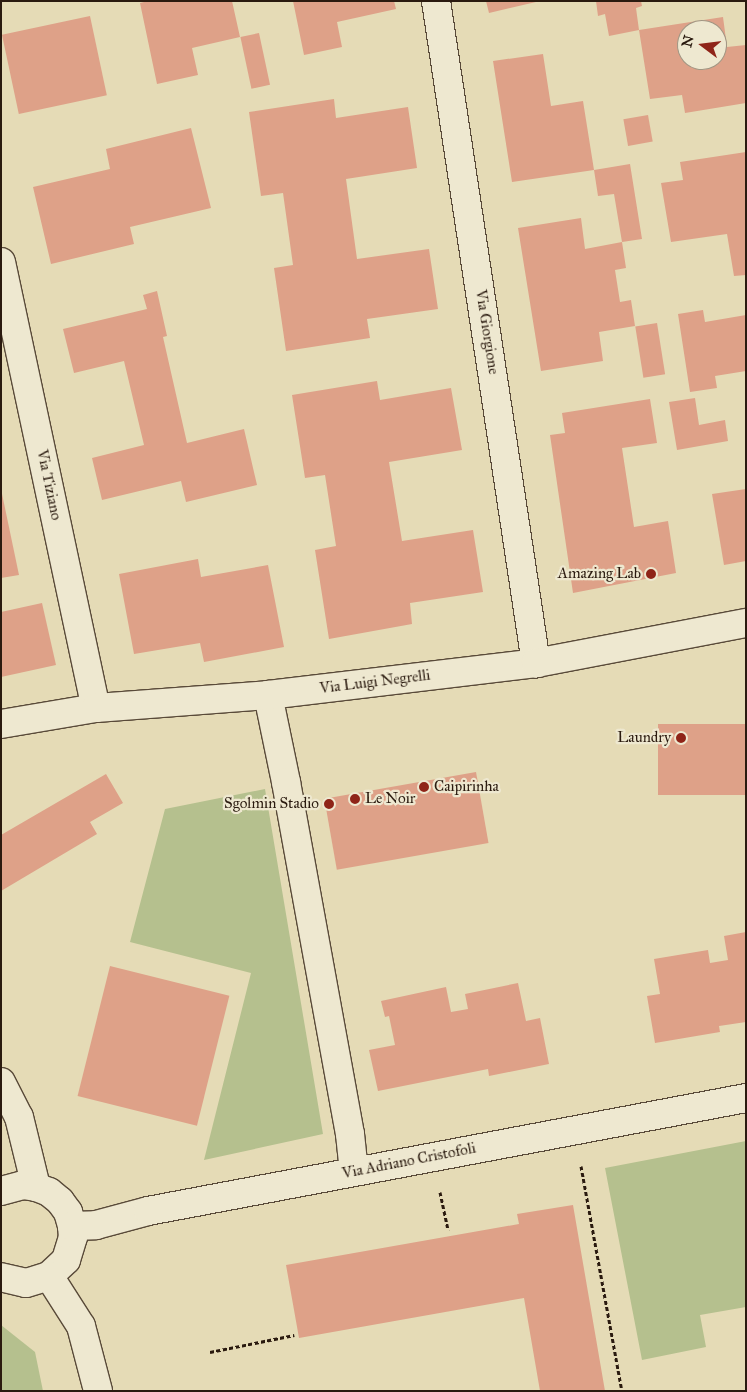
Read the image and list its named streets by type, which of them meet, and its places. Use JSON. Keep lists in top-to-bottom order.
{
  "streets": {
    "street": [
      "Via Giorgione",
      "Via Tiziano",
      "Via Luigi Negrelli",
      "Via Adriano Cristofoli"
    ]
  },
  "crossings": [
    ["Via Giorgione", "Via Luigi Negrelli"],
    ["Via Tiziano", "Via Luigi Negrelli"]
  ],
  "places": [
    "Amazing Lab",
    "Laundry",
    "Caipirinha",
    "Le Noir",
    "Sgolmin Stadio"
  ],
  "north": "left"
}
